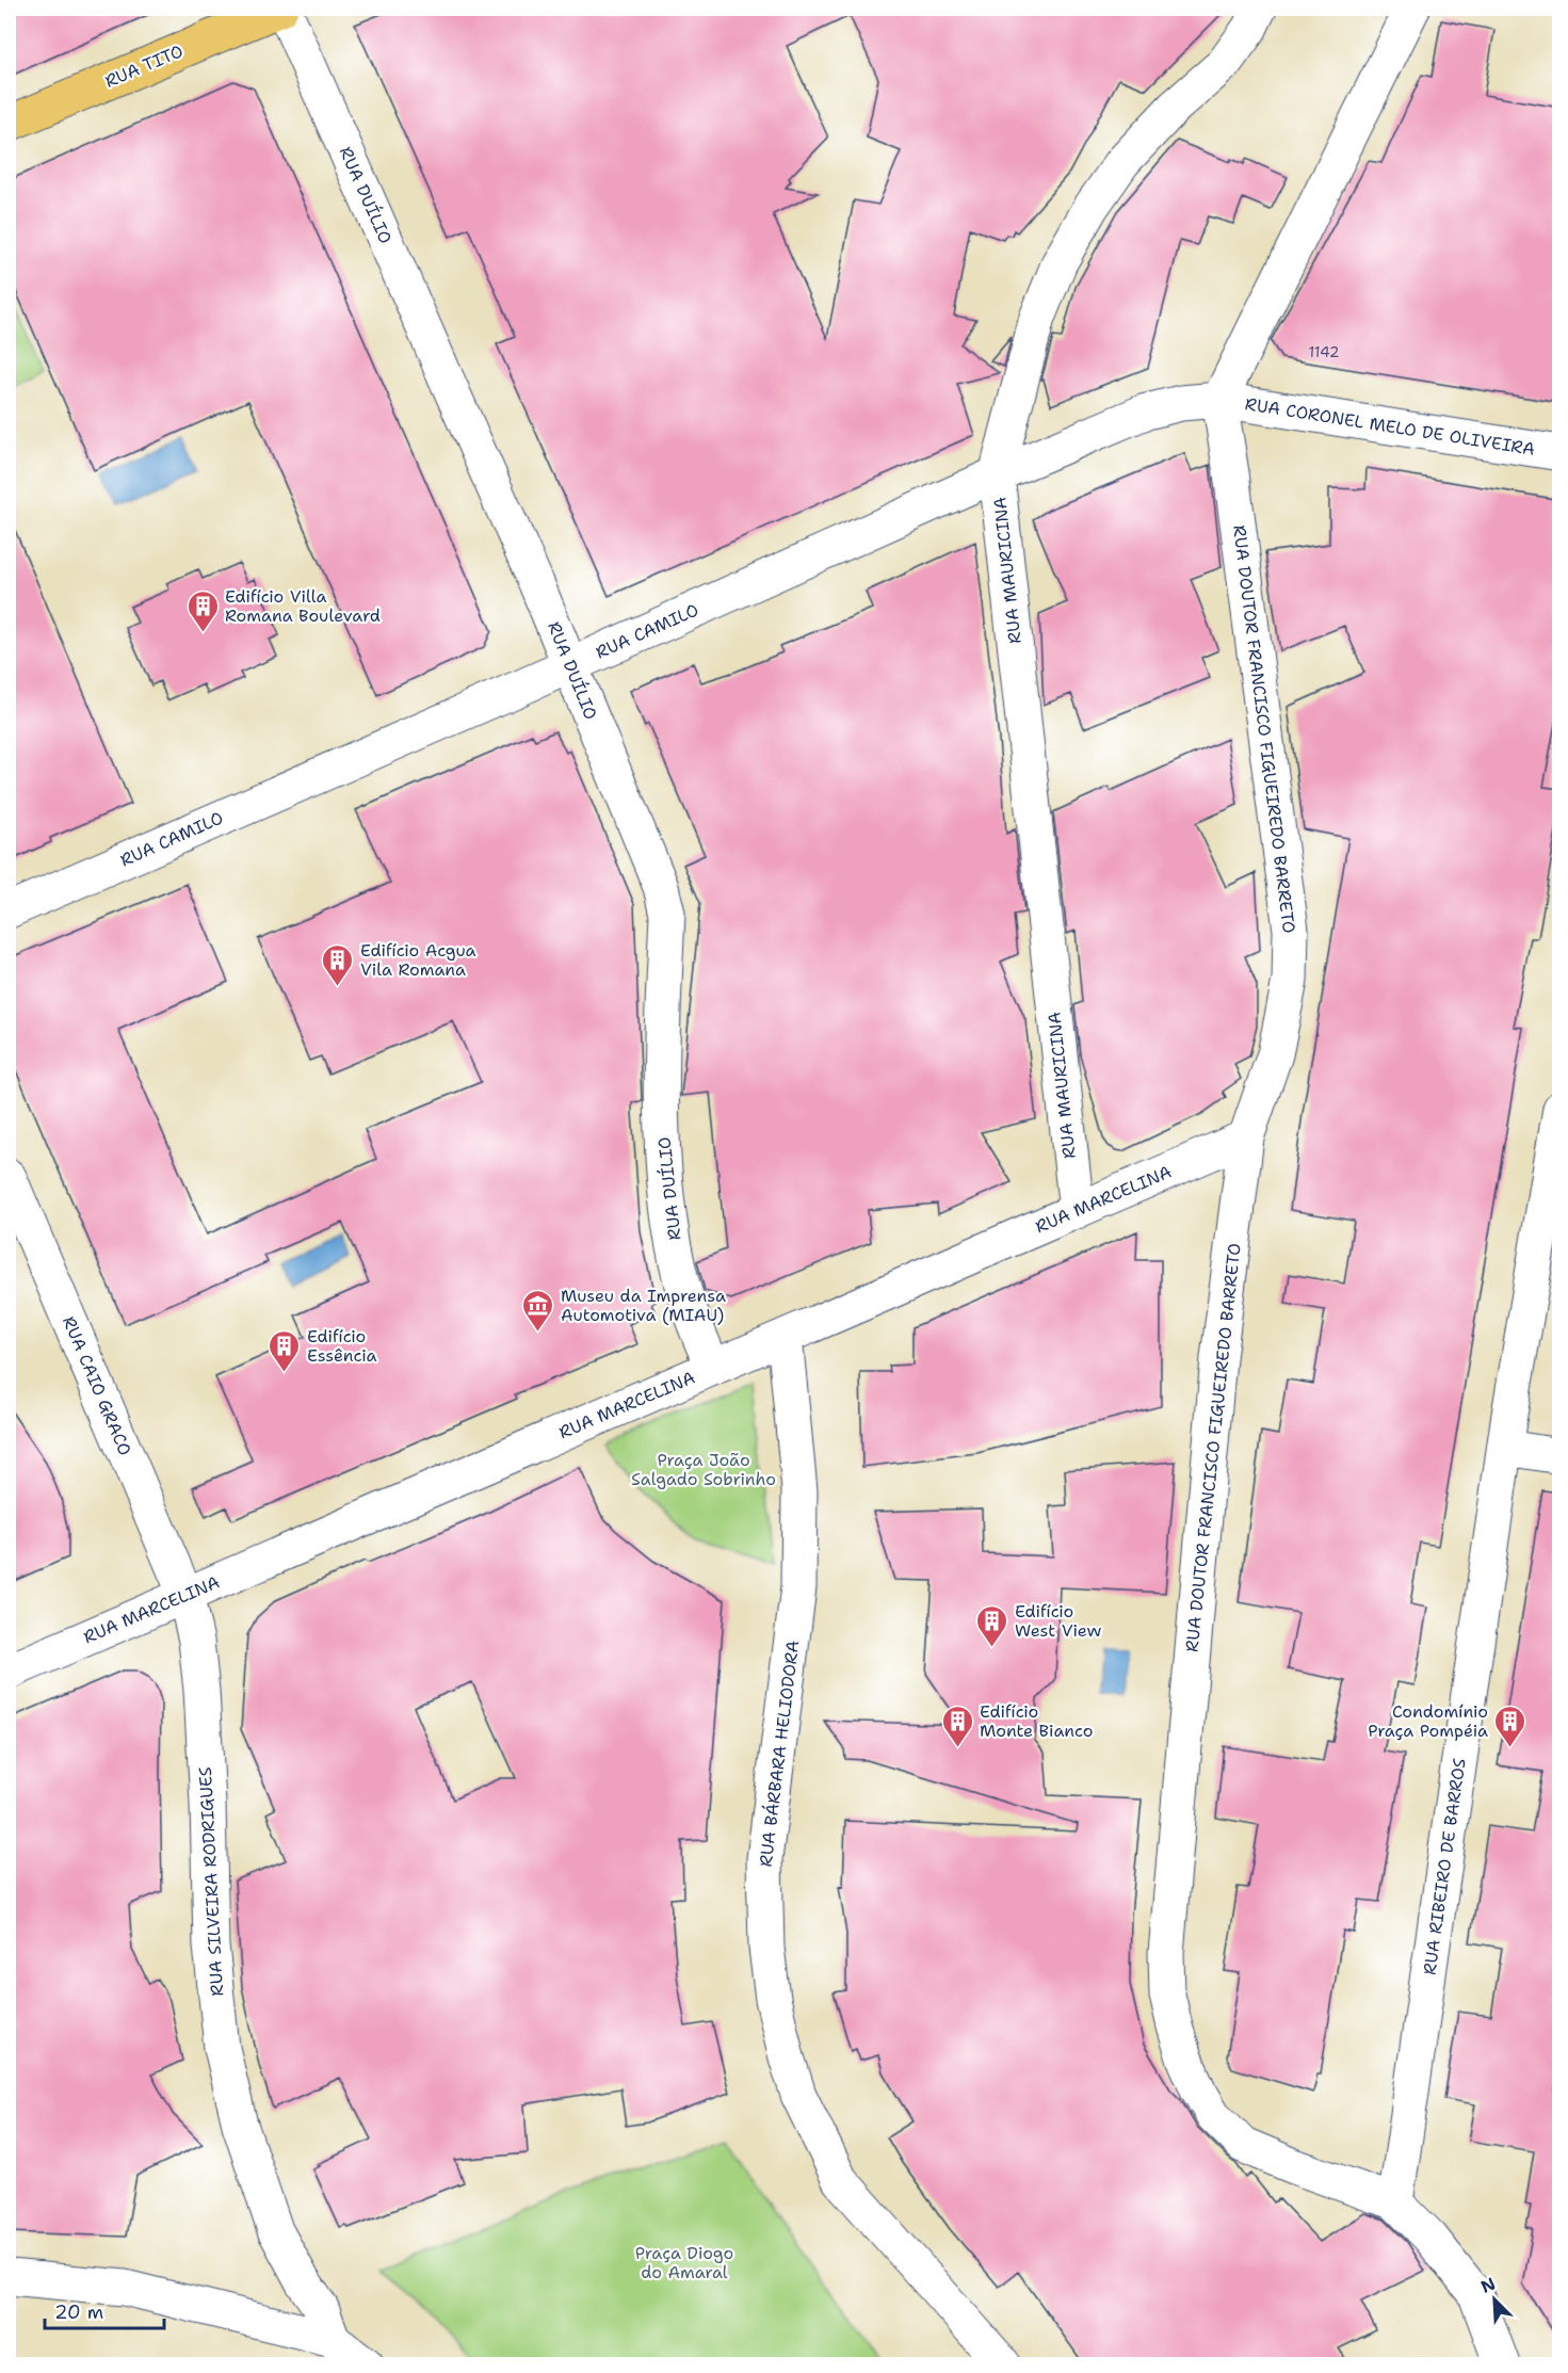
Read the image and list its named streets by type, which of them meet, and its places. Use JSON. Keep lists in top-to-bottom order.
{
  "streets": {
    "main road": ["RUA TITO"],
    "street": [
      "RUA DUÍLIO",
      "RUA CORONEL MELO DE OLIVEIRA",
      "RUA MAURICINA",
      "RUA CAMILO",
      "RUA DOUTOR FRANCISCO FIGUEIREDO BARRETO",
      "RUA MARCELINA",
      "RUA CAIO GRACO",
      "RUA BÁRBARA HELIODORA",
      "RUA RIBEIRO DE BARROS",
      "RUA SILVEIRA RODRIGUES"
    ]
  },
  "crossings": [
    ["RUA TITO", "RUA DUÍLIO"],
    ["RUA DUÍLIO", "RUA CAMILO"],
    ["RUA DUÍLIO", "RUA MARCELINA"],
    ["RUA CORONEL MELO DE OLIVEIRA", "RUA CAMILO"],
    ["RUA CORONEL MELO DE OLIVEIRA", "RUA DOUTOR FRANCISCO FIGUEIREDO BARRETO"],
    ["RUA MAURICINA", "RUA CAMILO"],
    ["RUA MAURICINA", "RUA MARCELINA"],
    ["RUA CAMILO", "RUA DOUTOR FRANCISCO FIGUEIREDO BARRETO"],
    ["RUA DOUTOR FRANCISCO FIGUEIREDO BARRETO", "RUA MARCELINA"],
    ["RUA DOUTOR FRANCISCO FIGUEIREDO BARRETO", "RUA RIBEIRO DE BARROS"],
    ["RUA MARCELINA", "RUA CAIO GRACO"],
    ["RUA MARCELINA", "RUA BÁRBARA HELIODORA"],
    ["RUA MARCELINA", "RUA SILVEIRA RODRIGUES"],
    ["RUA CAIO GRACO", "RUA SILVEIRA RODRIGUES"]
  ],
  "parks": ["Praça João Salgado Sobrinho", "Praça Diogo do Amaral"],
  "places": {
    "building": [
      "Edifício Villa Romana Boulevard",
      "Edifício Acgua Vila Romana",
      "Edifício Essência",
      "Edifício West View",
      "Edifício Monte Bianco",
      "Condomínio Praça Pompéia"
    ],
    "museum": ["Museu da Imprensa Automotiva (MIAU)"]
  },
  "house_numbers": ["1142"],
  "scale_bar": "20 m",
  "north": "top left"
}
